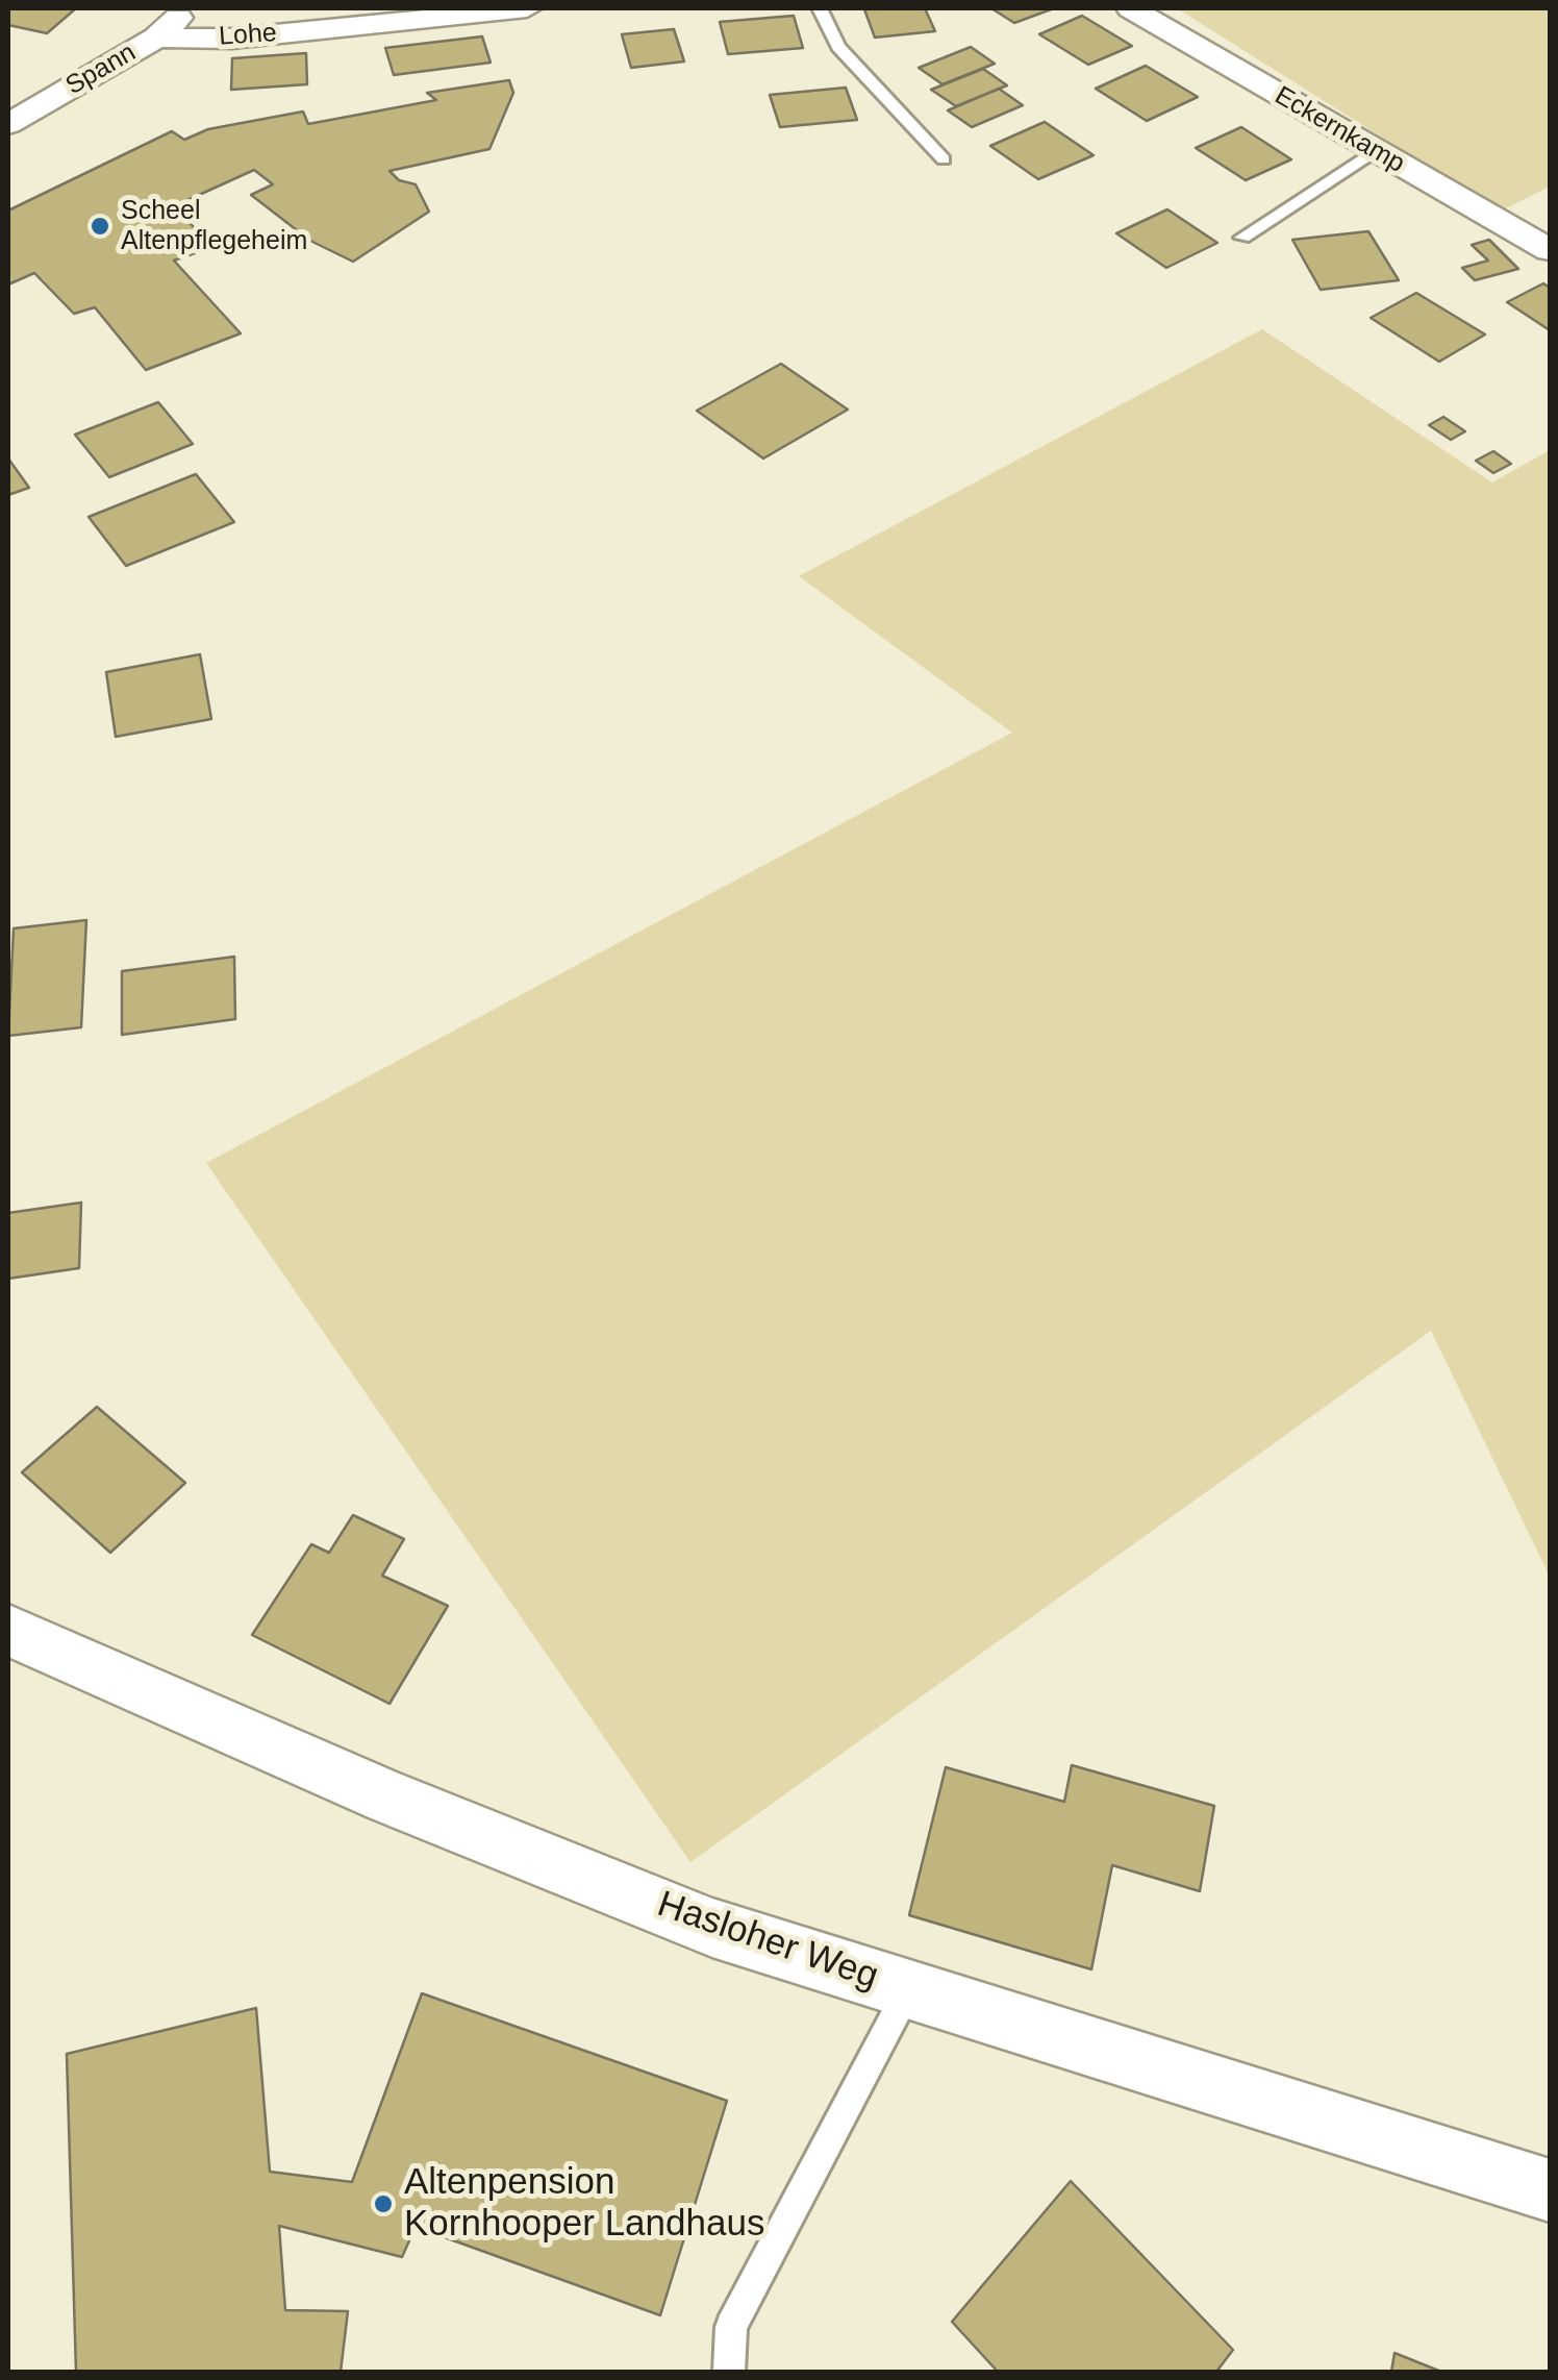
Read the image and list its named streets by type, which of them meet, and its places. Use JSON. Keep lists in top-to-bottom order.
{
  "streets": {
    "street": [
      "Lohe",
      "Spann",
      "Eckernkamp",
      "Hasloher Weg"
    ]
  },
  "crossings": [
    ["Lohe", "Spann"]
  ],
  "places": ["Scheel Altenpflegeheim", "Altenpension Kornhooper Landhaus"]
}
